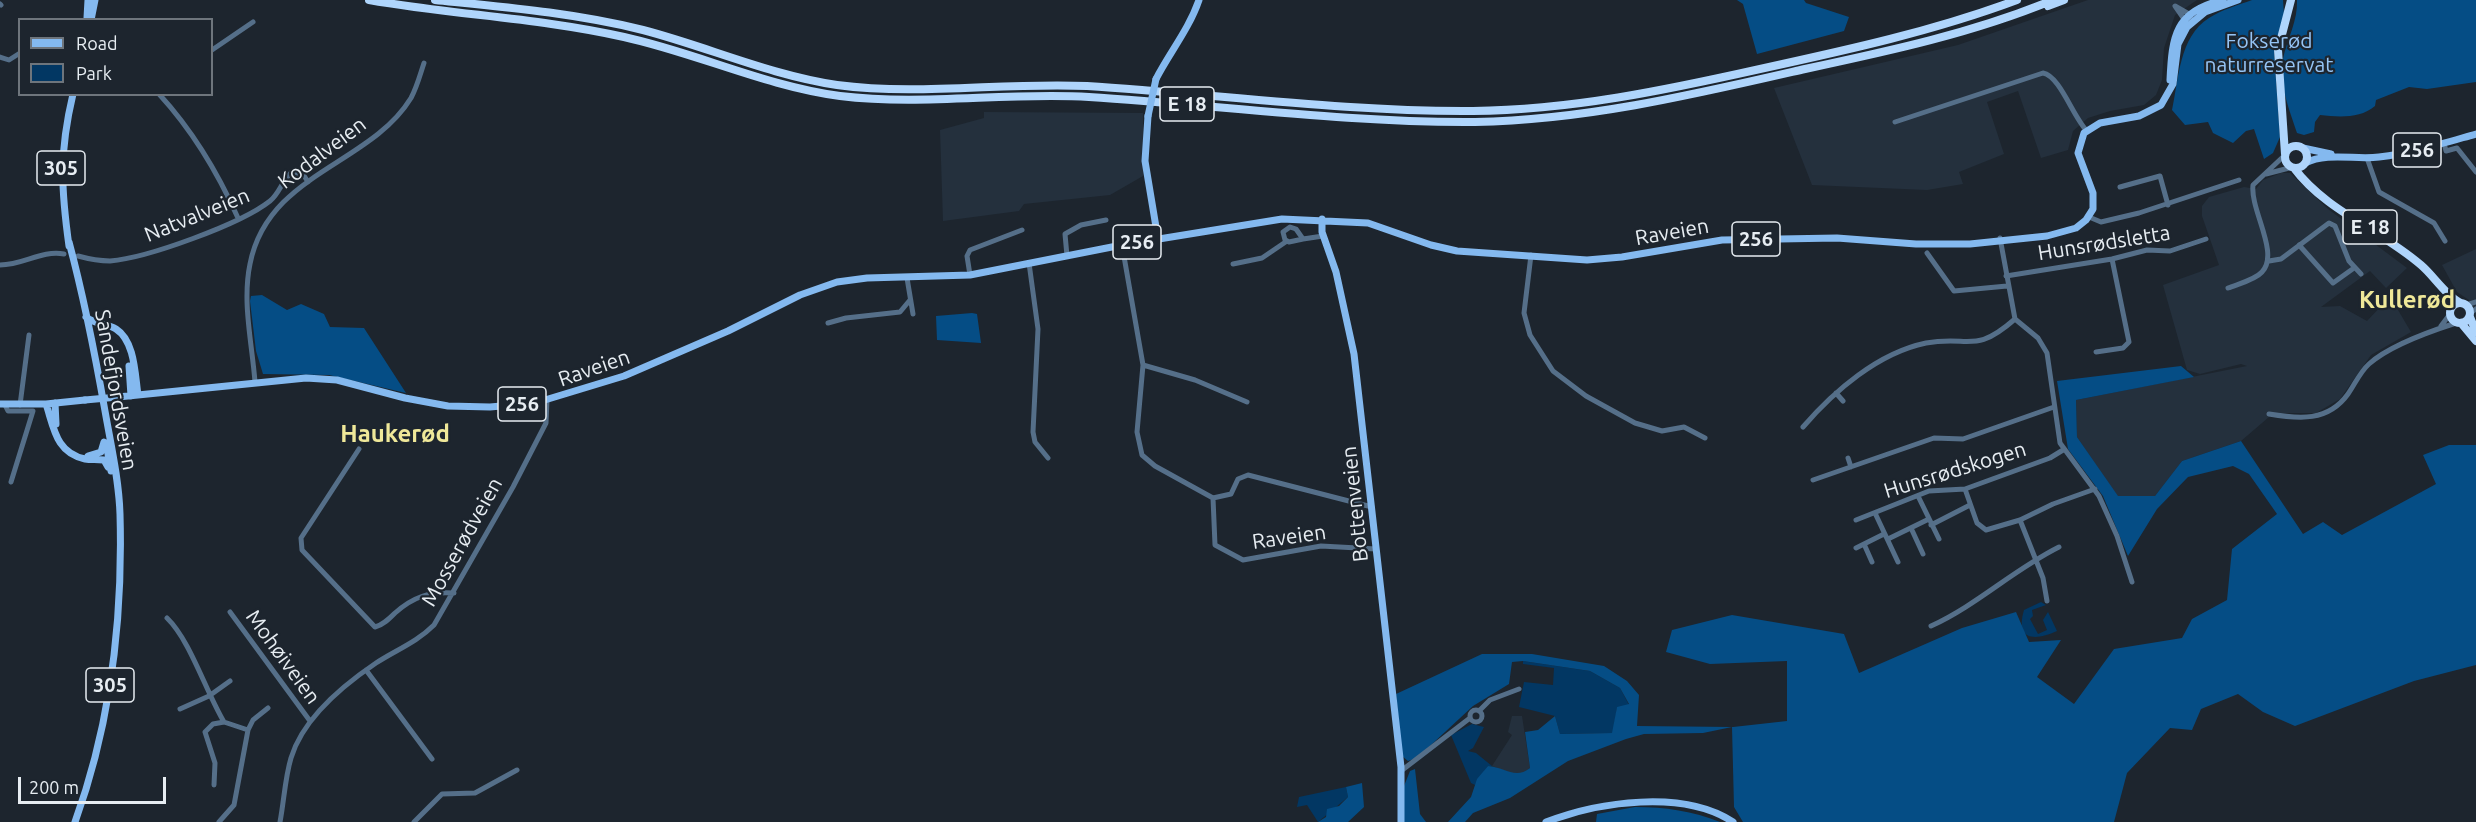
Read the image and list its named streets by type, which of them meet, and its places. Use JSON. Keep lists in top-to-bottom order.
{
  "streets": {
    "highway": ["E 18"],
    "main road": [
      "256",
      "305",
      "Raveien",
      "Sandefjordsveien",
      "Bottenveien"
    ],
    "street": [
      "Kodalveien",
      "Natvalveien",
      "Hunsrødsletta",
      "Hunsrødskogen",
      "Mosserødveien",
      "Mohøiveien"
    ]
  },
  "crossings": [
    ["E 18", "256"],
    ["Kodalveien", "Natvalveien"],
    ["Kodalveien", "Raveien"],
    ["Raveien", "Bottenveien"],
    ["Raveien", "Mosserødveien"],
    ["Mosserødveien", "Mohøiveien"]
  ],
  "districts": ["Kullerød", "Haukerød"],
  "parks": ["Fokserød naturreservat"],
  "legend": ["Road", "Park"],
  "scale_bar": "200 m"
}
